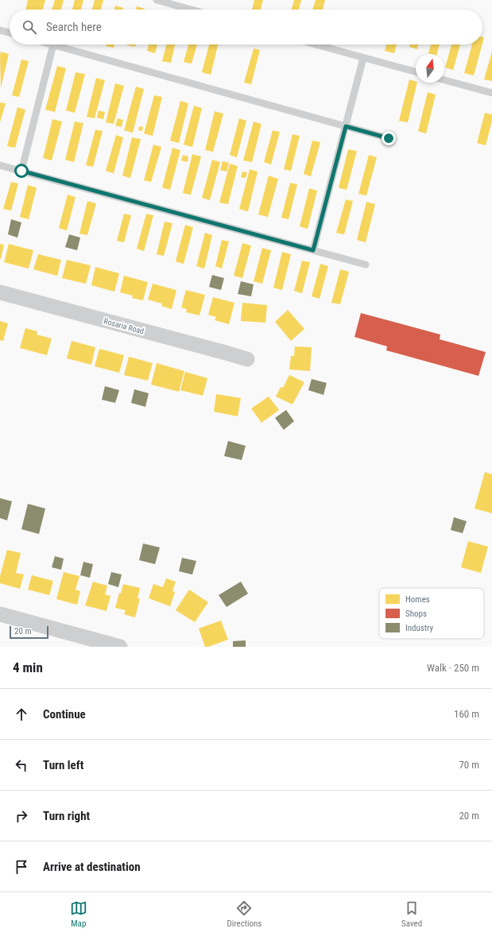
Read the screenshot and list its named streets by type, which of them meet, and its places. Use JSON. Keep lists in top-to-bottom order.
{
  "streets": {
    "street": ["Rosaria Road"]
  },
  "legend": ["Homes", "Shops", "Industry"],
  "scale_bar": "20 m",
  "north": "top",
  "page": {
    "search": "Search here",
    "scale": "20 m",
    "heading": ["4 min", "Walk · 250 m"],
    "list": [
      ["Continue", "160 m"],
      ["Turn left", "70 m"],
      ["Turn right", "20 m"],
      "Arrive at destination"
    ],
    "nav": ["Map", "Directions", "Saved"]
  }
}
